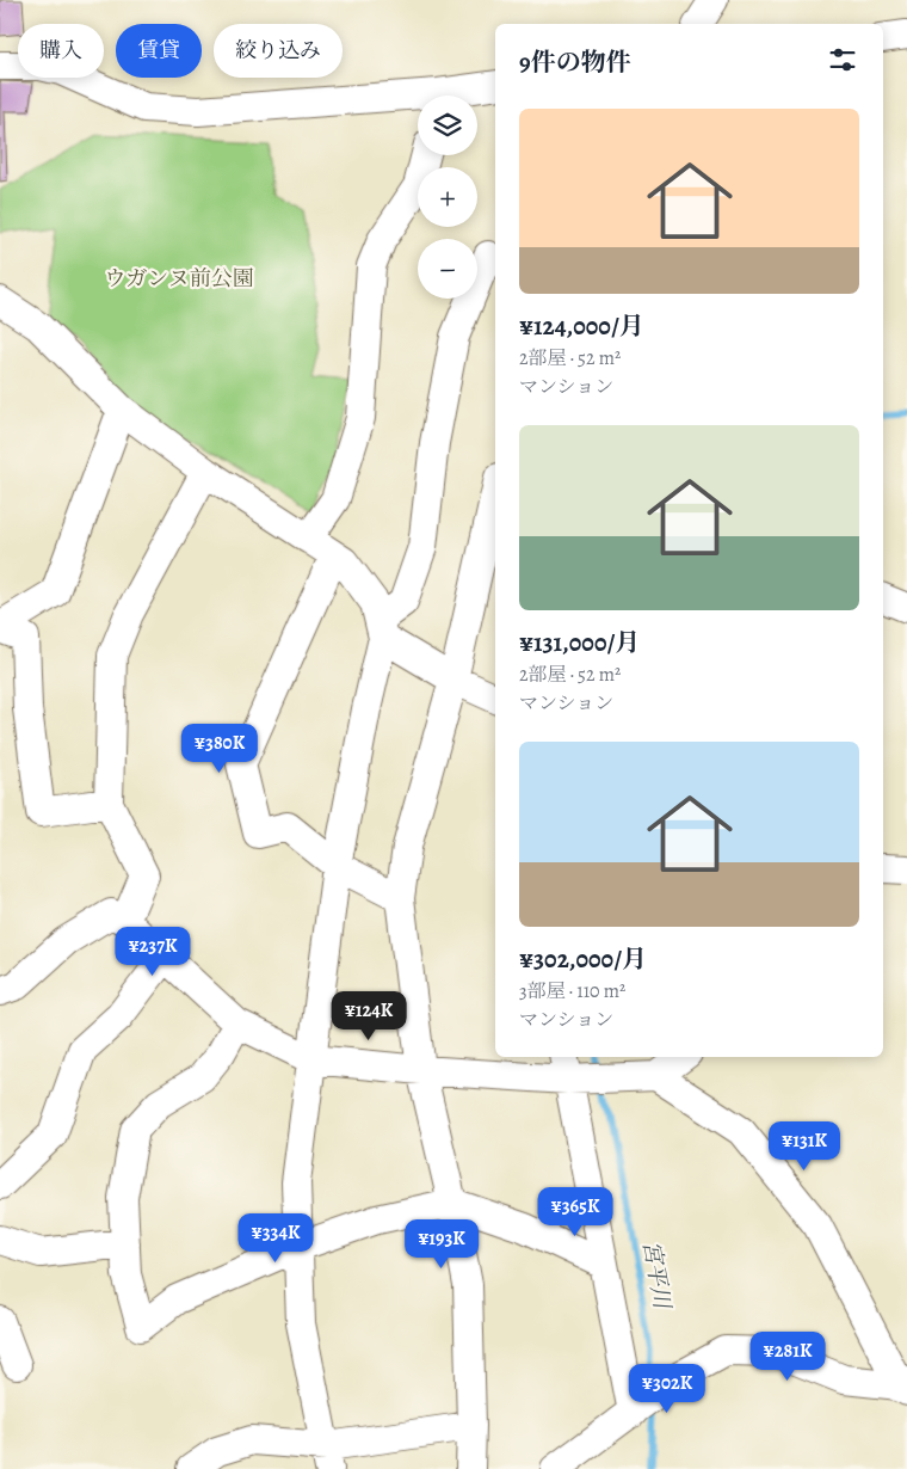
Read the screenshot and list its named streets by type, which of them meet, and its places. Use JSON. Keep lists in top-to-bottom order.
{
  "water": ["宮平川"],
  "parks": ["ウガンヌ前公園"],
  "page": {
    "chip": ["購入", "賃貸", "絞り込み"],
    "heading": "9件の物件",
    "map_buttons": ["+", "−"],
    "list": [
      {
        "name": "¥124,000/月",
        "note": "2部屋 · 52 m² · マンション"
      },
      {
        "name": "¥131,000/月",
        "note": "2部屋 · 52 m² · マンション"
      },
      {
        "name": "¥302,000/月",
        "note": "3部屋 · 110 m² · マンション"
      }
    ],
    "price": [
      "¥380K",
      "¥237K",
      "¥124K",
      "¥131K",
      "¥365K",
      "¥334K",
      "¥193K",
      "¥281K",
      "¥302K"
    ]
  }
}
